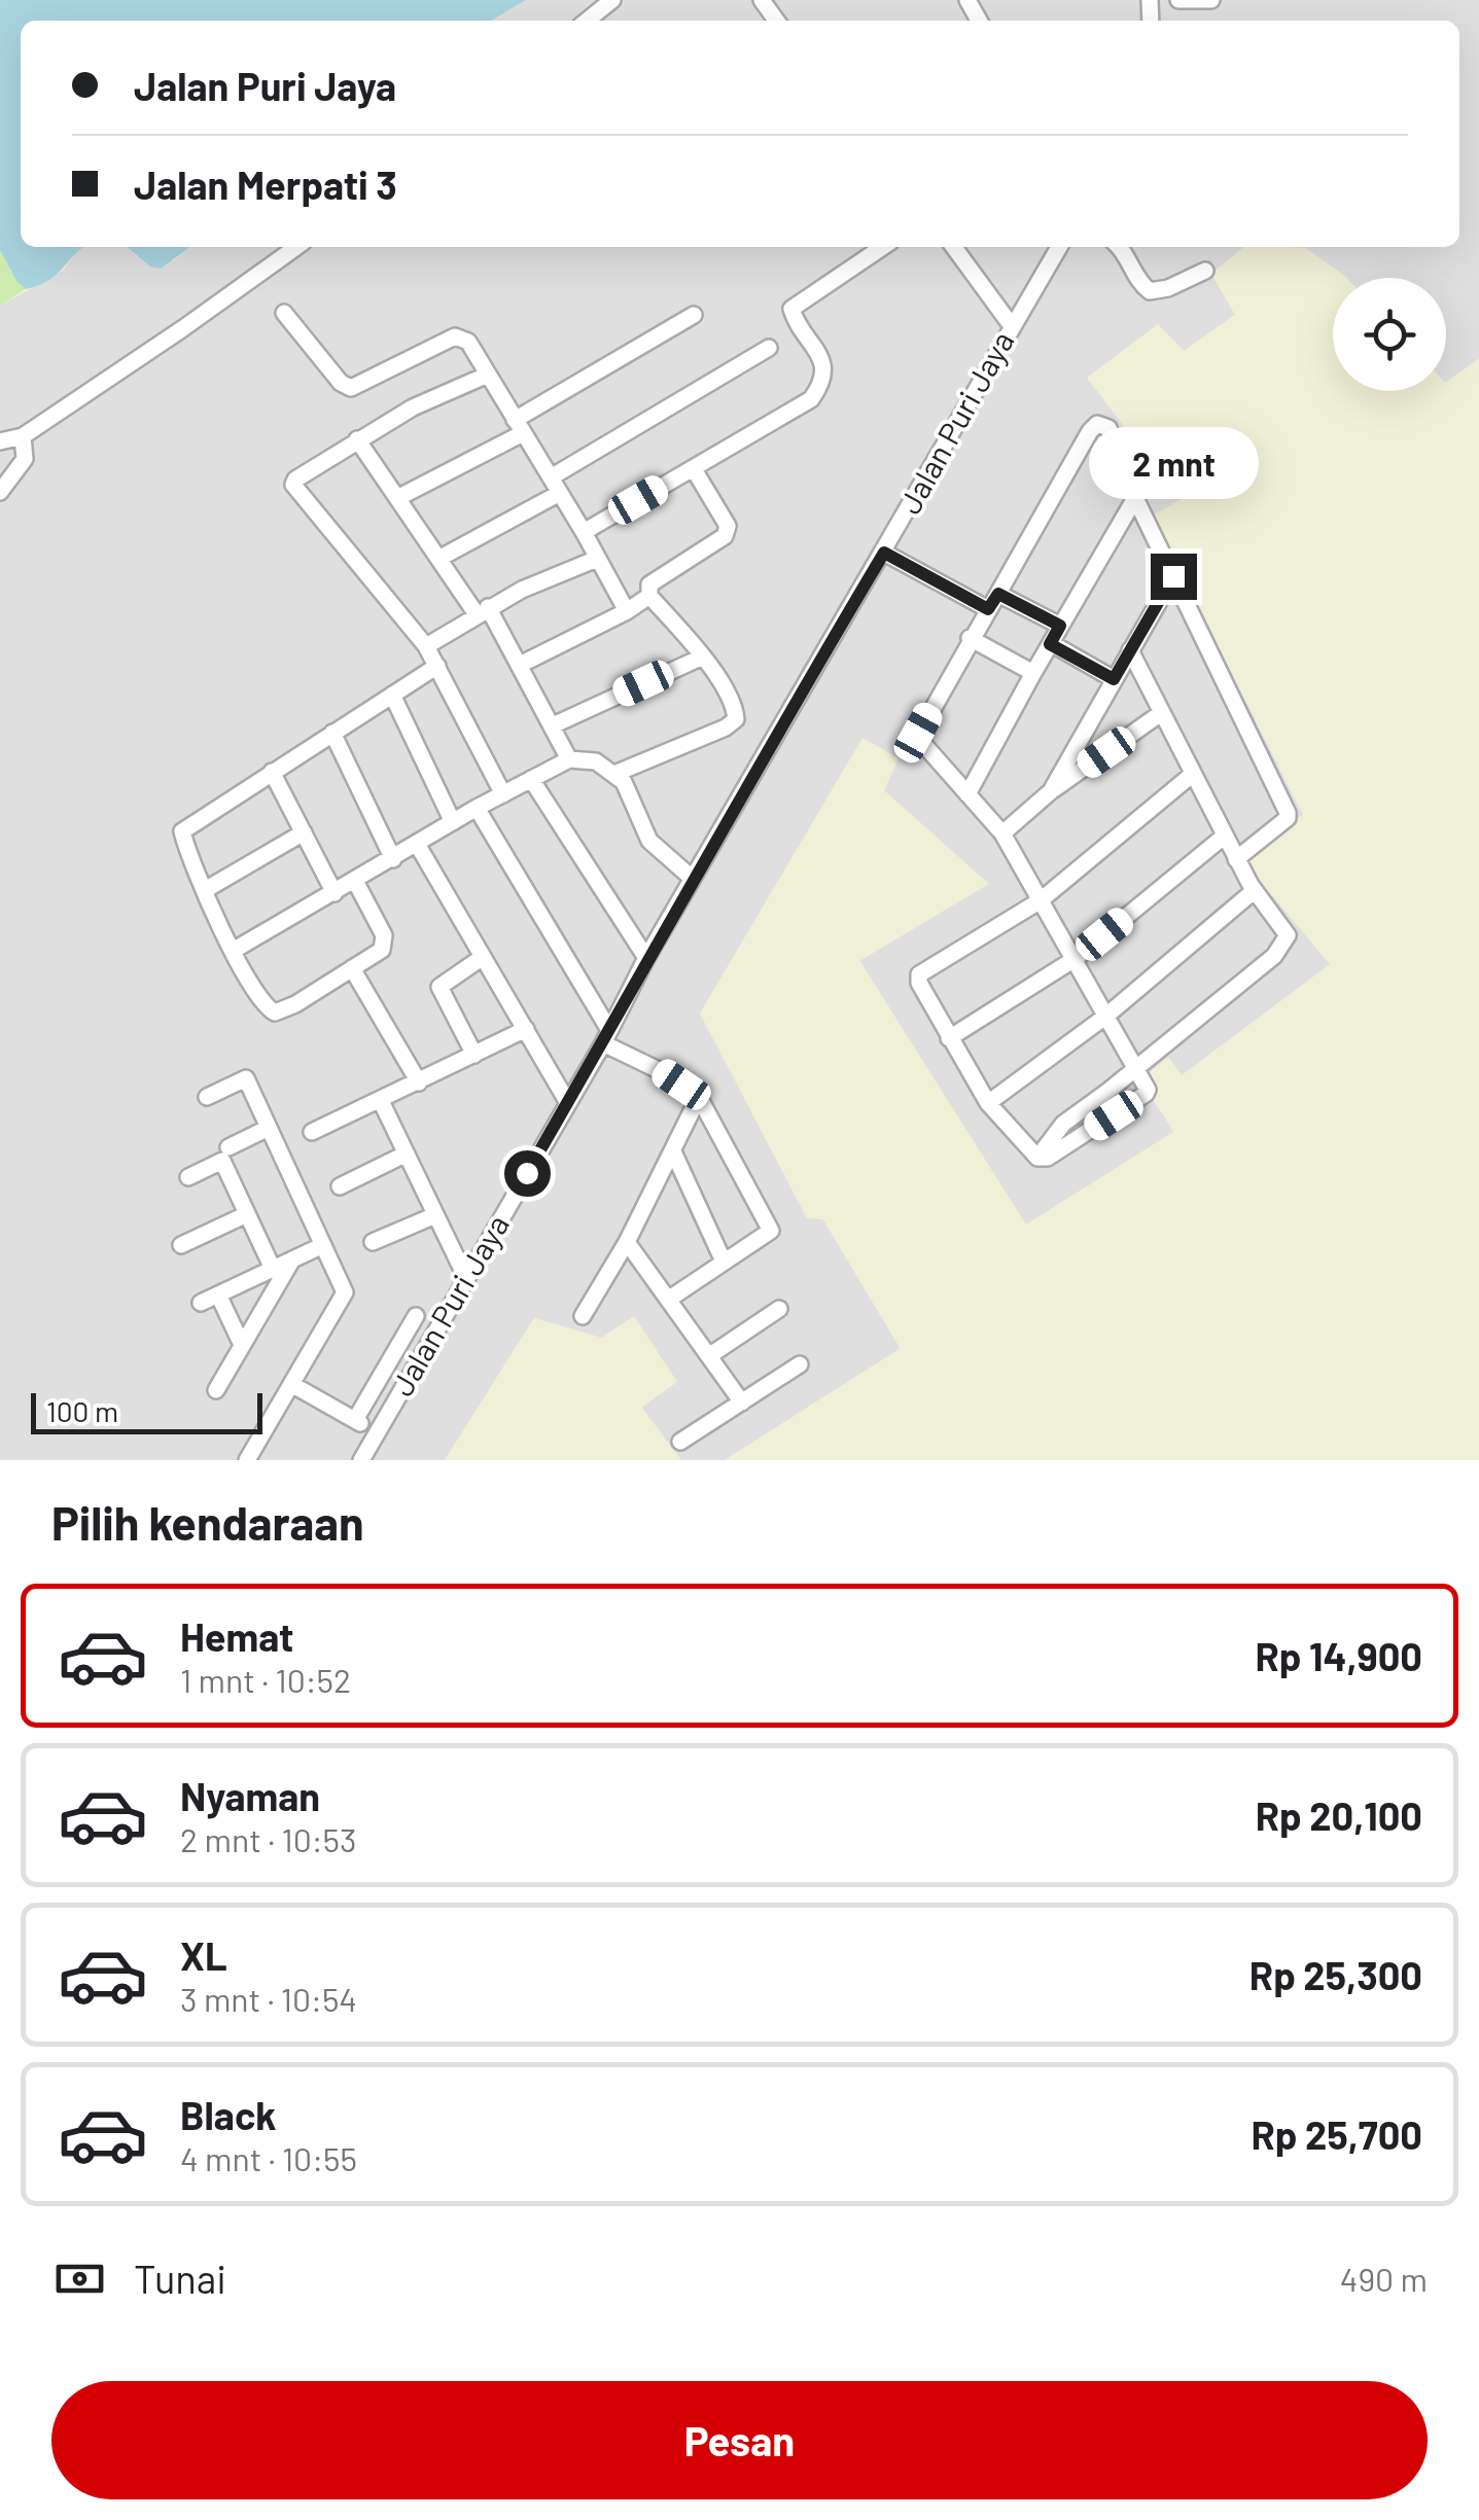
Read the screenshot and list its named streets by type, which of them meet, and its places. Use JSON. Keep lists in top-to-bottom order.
{
  "streets": {
    "street": ["Jalan Puri Jaya"]
  },
  "scale_bar": "100 m",
  "page": {
    "banner": ["Jalan Puri Jaya", "Jalan Merpati 3"],
    "bubble": "2 mnt",
    "scale": "100 m",
    "heading": "Pilih kendaraan",
    "list": [
      {
        "name": "Hemat",
        "note": "1 mnt · 10:52",
        "value": "Rp 14,900"
      },
      {
        "name": "Nyaman",
        "note": "2 mnt · 10:53",
        "value": "Rp 20,100"
      },
      {
        "name": "XL",
        "note": "3 mnt · 10:54",
        "value": "Rp 25,300"
      },
      {
        "name": "Black",
        "note": "4 mnt · 10:55",
        "value": "Rp 25,700"
      }
    ],
    "pay": ["Tunai", "490 m"],
    "buttons": "Pesan"
  }
}
